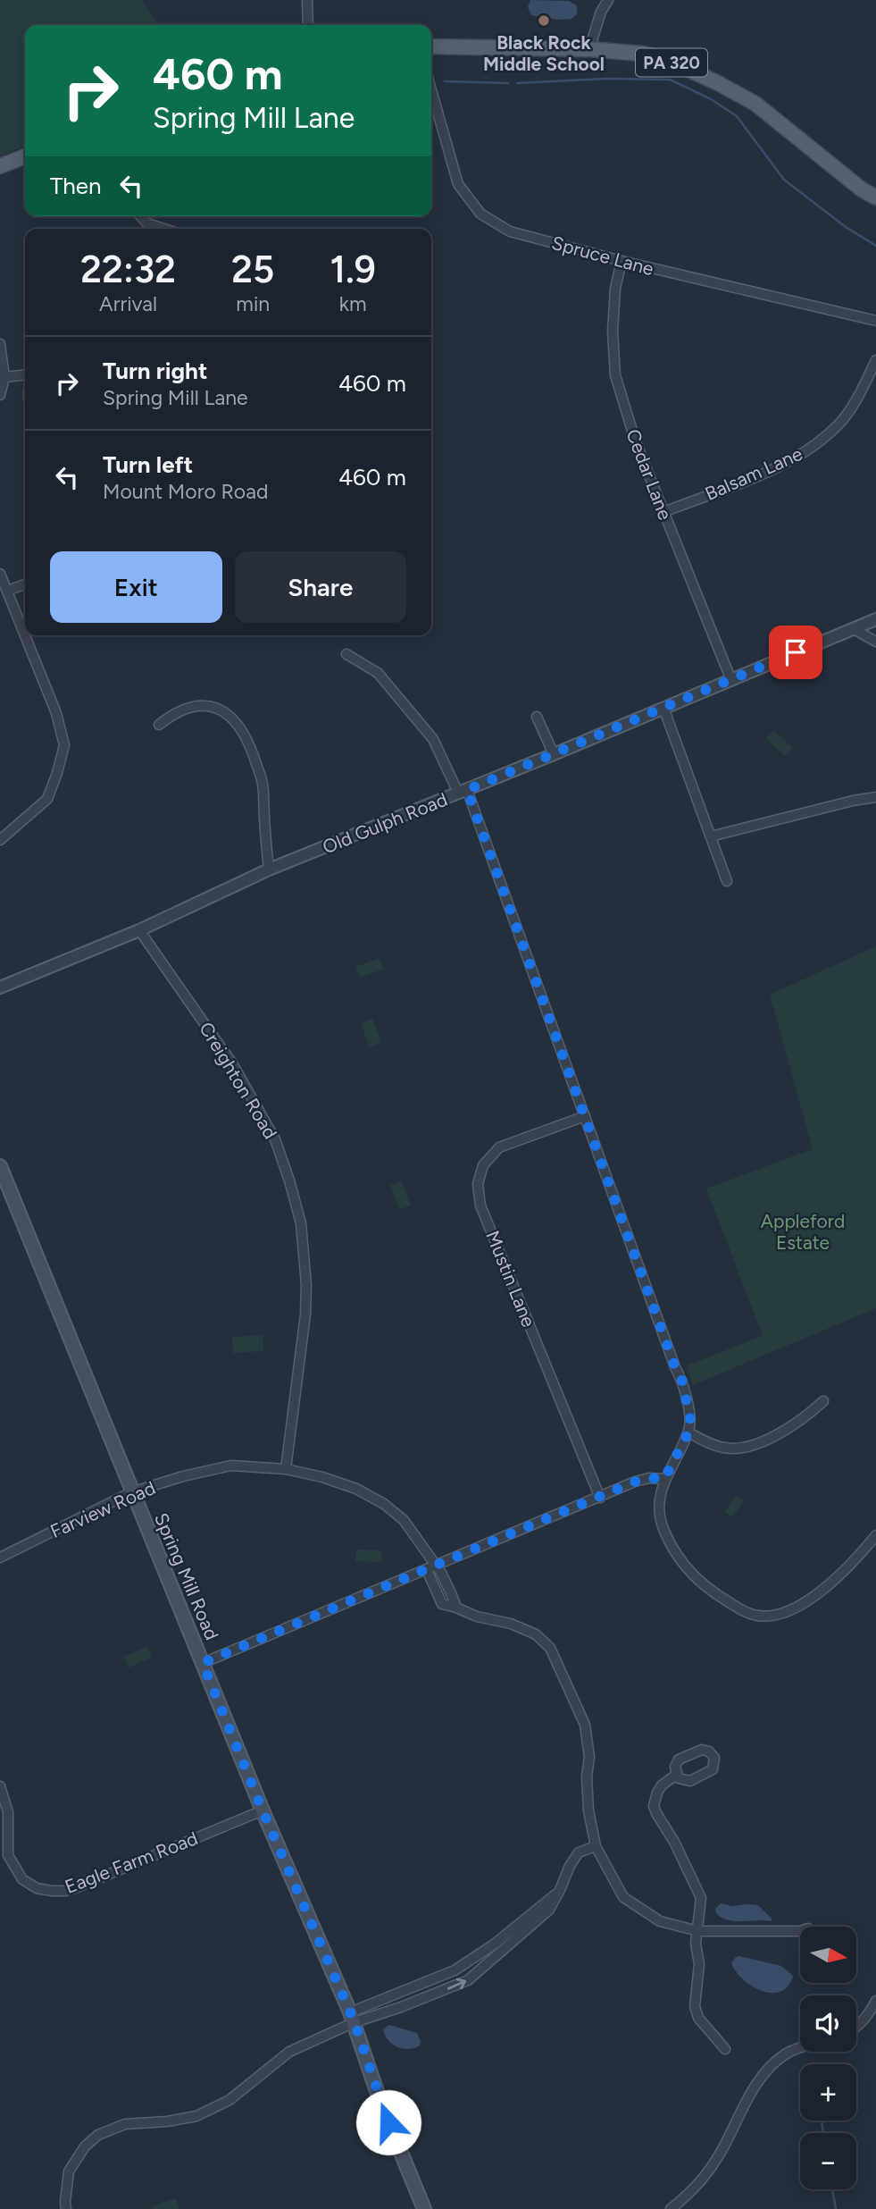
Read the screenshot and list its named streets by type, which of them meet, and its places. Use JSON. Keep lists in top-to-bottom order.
{
  "streets": {
    "main road": ["PA 320", "Spring Mill Road"],
    "street": [
      "Spruce Lane",
      "Balsam Lane",
      "Cedar Lane",
      "Old Gulph Road",
      "Creighton Road",
      "Mustin Lane",
      "Farview Road",
      "Eagle Farm Road"
    ]
  },
  "crossings": [
    ["Spruce Lane", "Cedar Lane"],
    ["Balsam Lane", "Cedar Lane"],
    ["Cedar Lane", "Old Gulph Road"],
    ["Old Gulph Road", "Creighton Road"],
    ["Creighton Road", "Farview Road"],
    ["Farview Road", "Spring Mill Road"],
    ["Spring Mill Road", "Eagle Farm Road"]
  ],
  "parks": ["Appleford Estate"],
  "places": ["Black Rock Middle School"],
  "north": "right",
  "page": {
    "turn": ["460 m", "Spring Mill Lane"],
    "then": "Then",
    "eta": [
      "22:32",
      "Arrival",
      "25",
      "min",
      "1.9",
      "km"
    ],
    "list": [
      {
        "name": "Turn right",
        "note": "Spring Mill Lane",
        "value": "460 m"
      },
      {
        "name": "Turn left",
        "note": "Mount Moro Road",
        "value": "460 m"
      }
    ],
    "buttons": ["Exit", "Share"],
    "map_buttons": ["+", "−"]
  }
}
